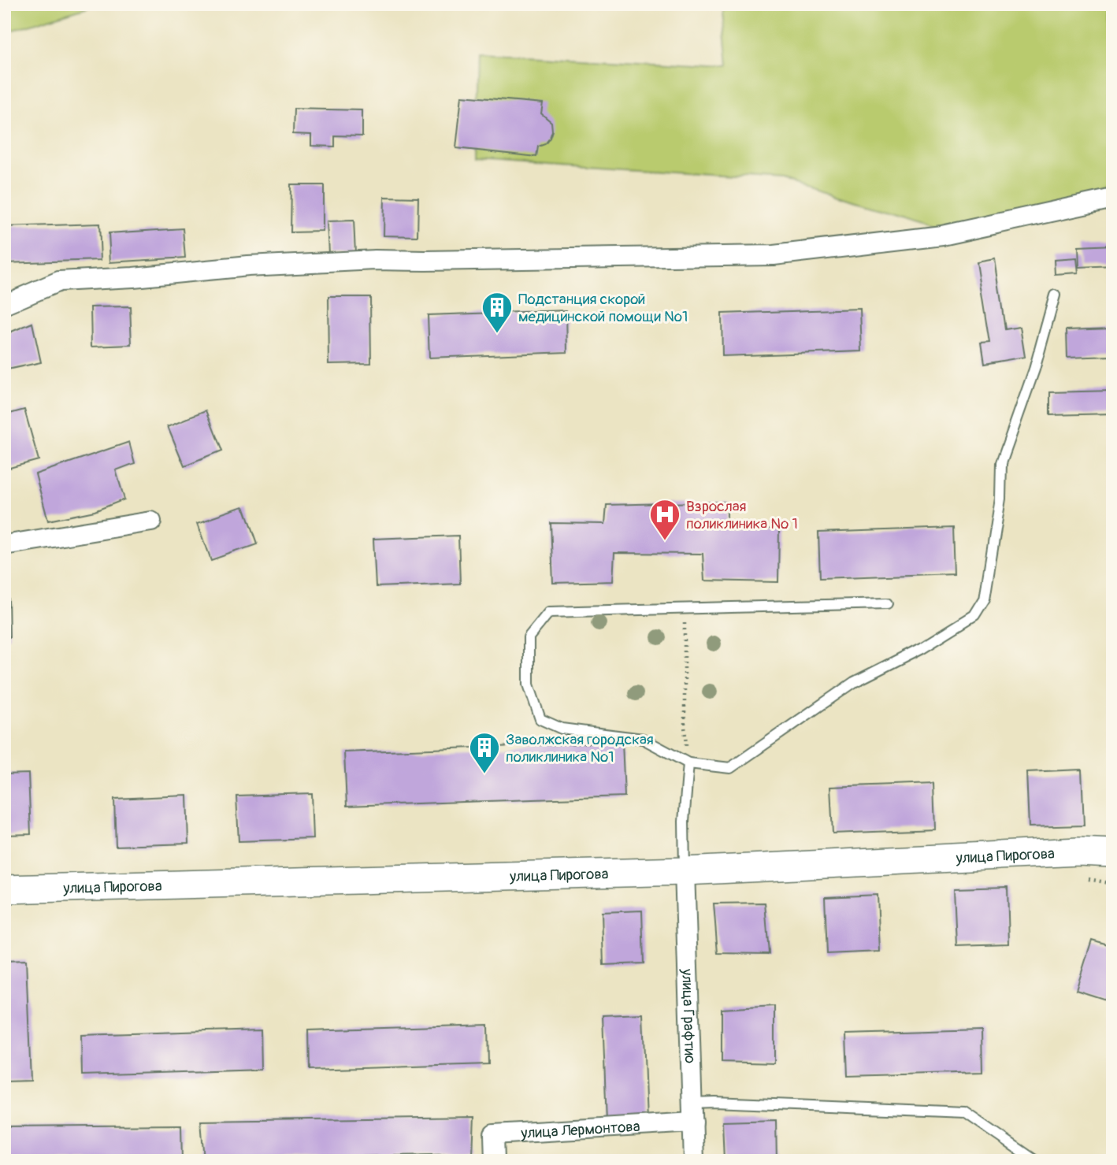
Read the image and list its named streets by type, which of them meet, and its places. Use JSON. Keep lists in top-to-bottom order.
{
  "streets": {
    "street": ["улица Пирогова", "улица Графтио", "улица Лермонтова"]
  },
  "crossings": [
    ["улица Пирогова", "улица Графтио"],
    ["улица Графтио", "улица Лермонтова"]
  ],
  "places": {
    "building": ["Подстанция скорой медицинской помощи №1", "Заволжская городская поликлиника №1"],
    "hospital": ["Взрослая поликлиника № 1"]
  }
}
